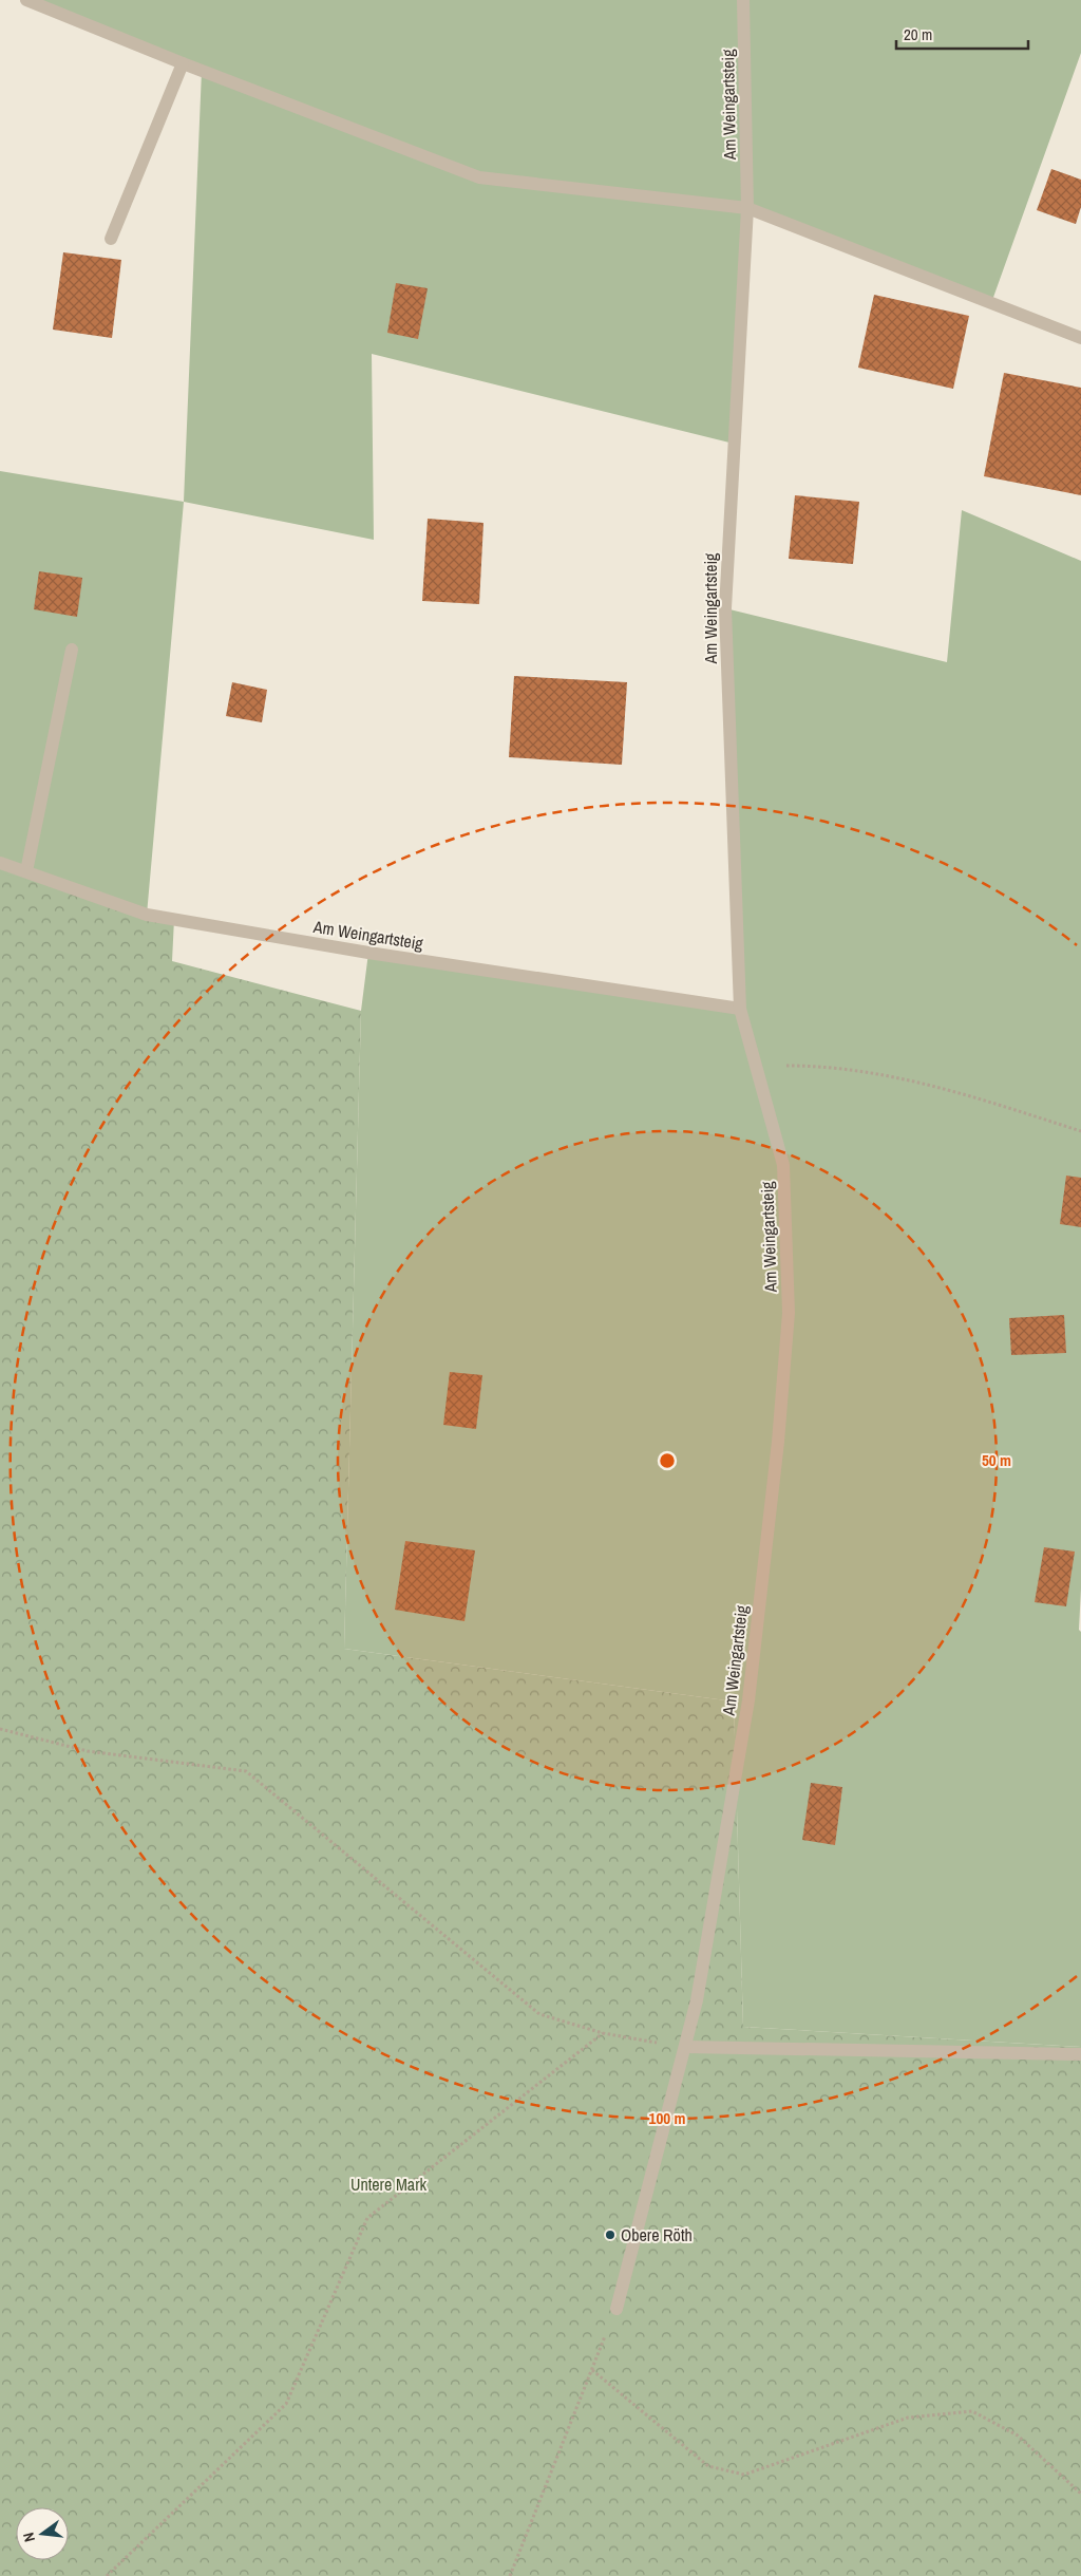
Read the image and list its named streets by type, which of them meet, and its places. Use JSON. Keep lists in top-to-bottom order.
{
  "streets": {
    "street": ["Am Weingartsteig"]
  },
  "parks": ["Untere Mark"],
  "places": ["Obere Röth"],
  "scale_bar": "20 m",
  "north": "left",
  "rings": ["50 m", "100 m"]
}
